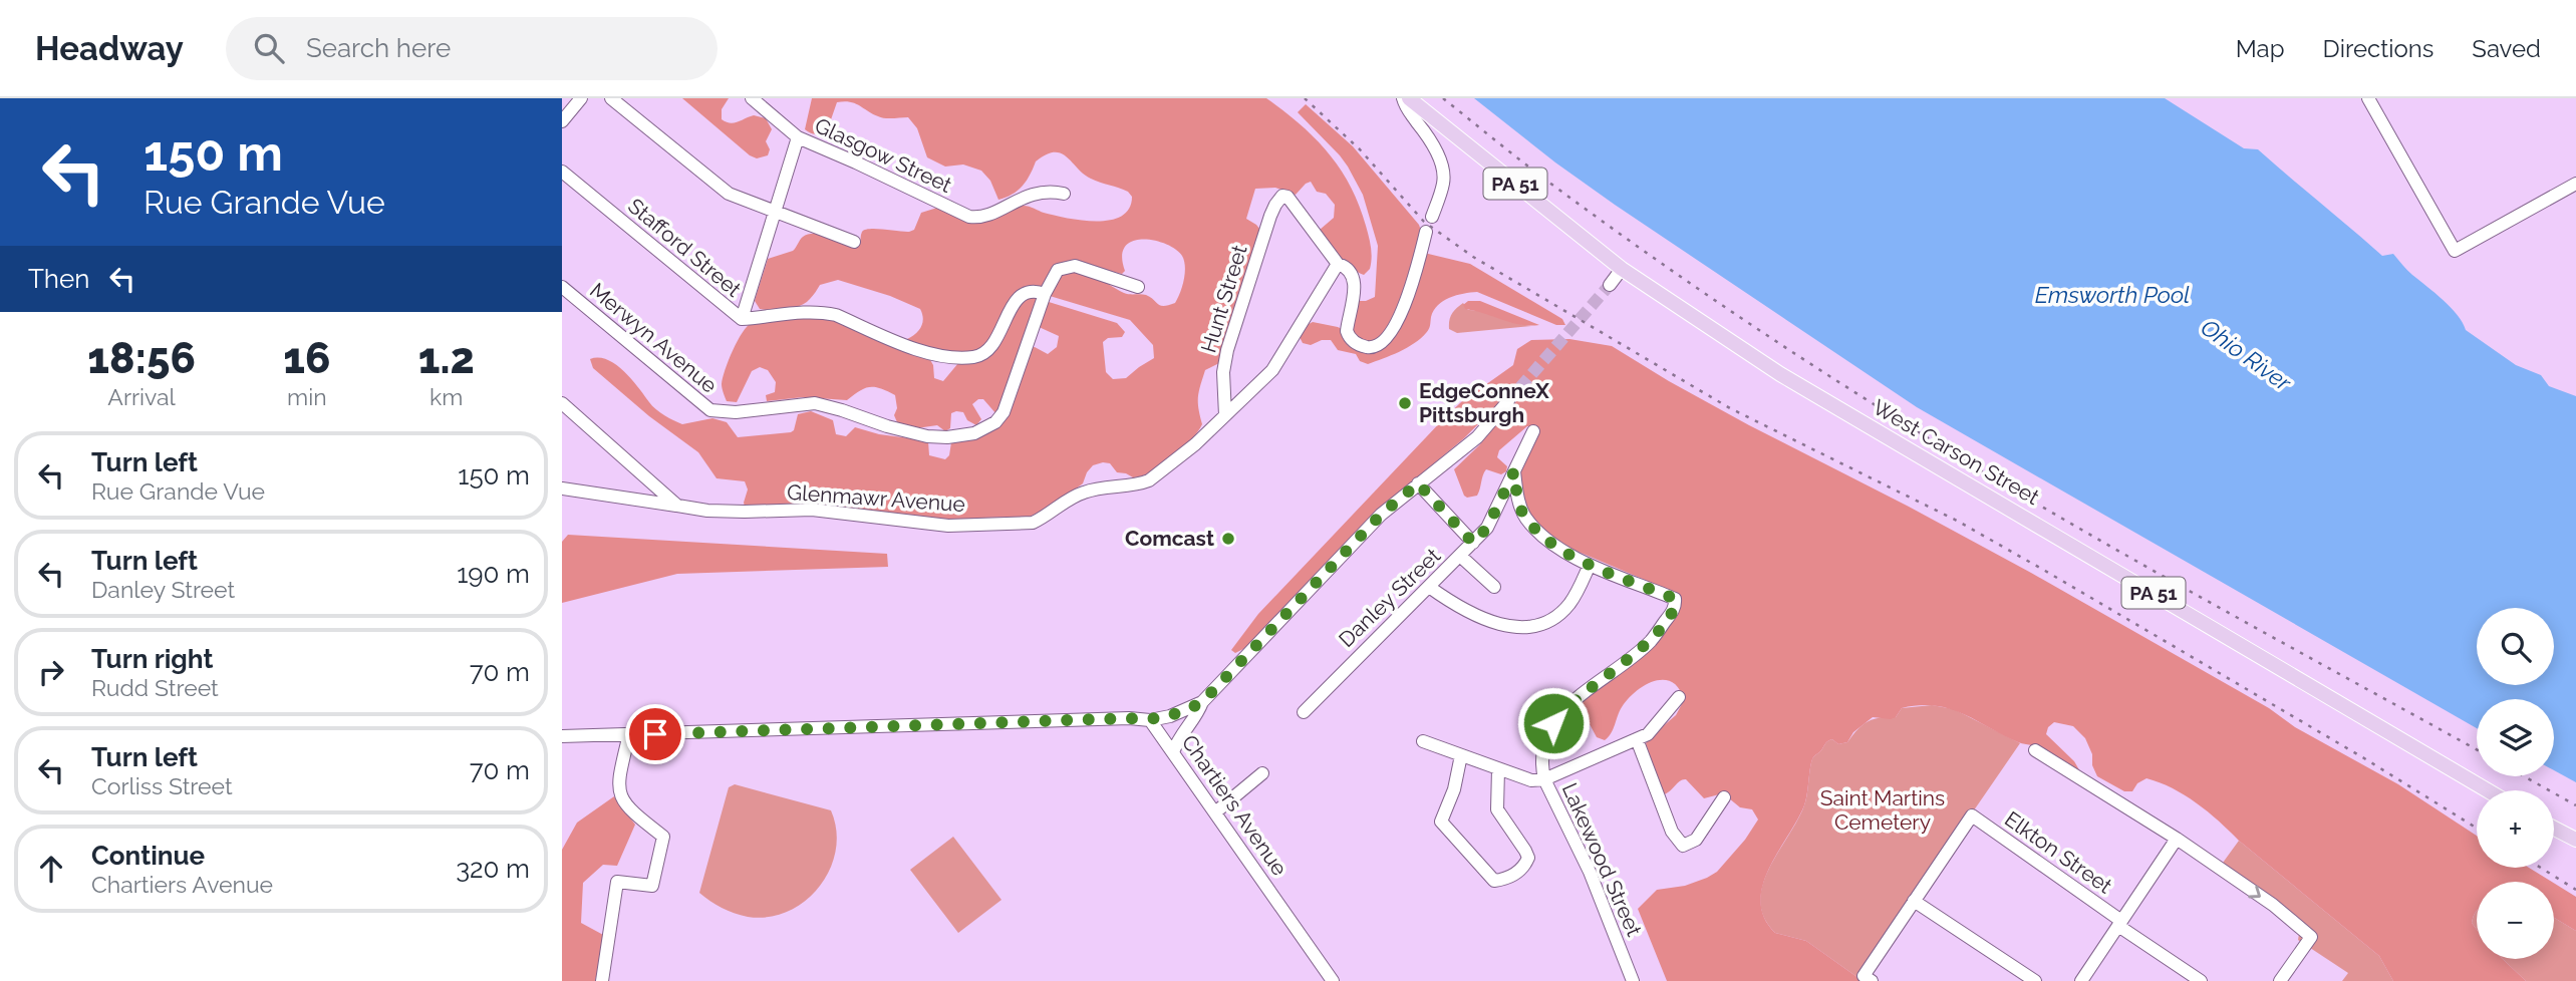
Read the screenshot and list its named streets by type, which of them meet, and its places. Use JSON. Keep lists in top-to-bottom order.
{
  "streets": {
    "main road": ["PA 51", "West Carson Street"],
    "street": [
      "Glasgow Street",
      "Stafford Street",
      "Hunt Street",
      "Merwyn Avenue",
      "Glenmawr Avenue",
      "Danley Street",
      "Chartiers Avenue",
      "Elkton Street",
      "Lakewood Street"
    ]
  },
  "crossings": [
    ["Stafford Street", "Merwyn Avenue"],
    ["Hunt Street", "Glenmawr Avenue"]
  ],
  "water": ["Emsworth Pool", "Ohio River"],
  "parks": ["Saint Martins Cemetery"],
  "places": ["EdgeConneX Pittsburgh", "Comcast"],
  "page": {
    "header": "Headway",
    "search": "Search here",
    "nav": ["Map", "Directions", "Saved"],
    "turn": ["150 m", "Rue Grande Vue"],
    "then": "Then",
    "eta": [
      "18:56",
      "Arrival",
      "16",
      "min",
      "1.2",
      "km"
    ],
    "list": [
      {
        "name": "Turn left",
        "note": "Rue Grande Vue",
        "value": "150 m"
      },
      {
        "name": "Turn left",
        "note": "Danley Street",
        "value": "190 m"
      },
      {
        "name": "Turn right",
        "note": "Rudd Street",
        "value": "70 m"
      },
      {
        "name": "Turn left",
        "note": "Corliss Street",
        "value": "70 m"
      },
      {
        "name": "Continue",
        "note": "Chartiers Avenue",
        "value": "320 m"
      }
    ],
    "map_buttons": ["+", "−"]
  }
}
